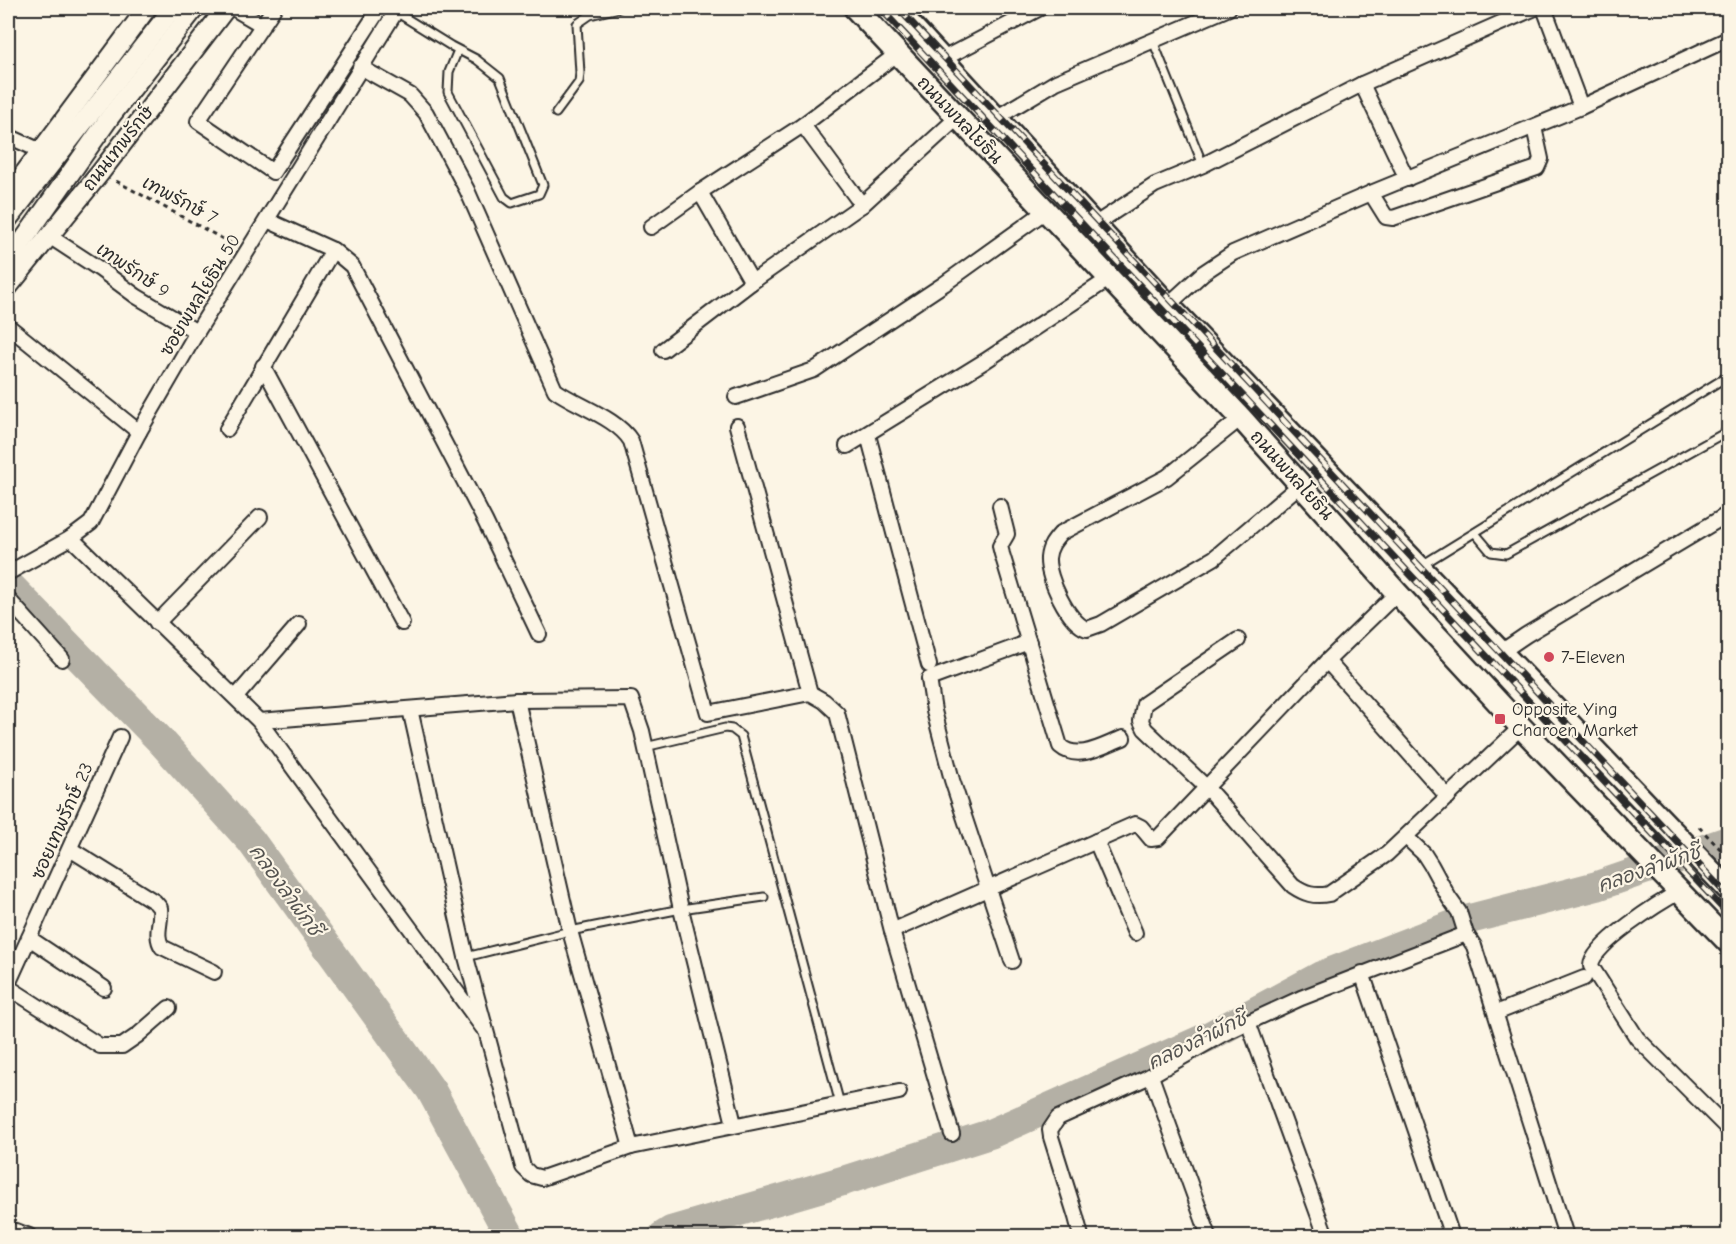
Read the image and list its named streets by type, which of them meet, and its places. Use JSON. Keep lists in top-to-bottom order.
{
  "streets": {
    "main road": ["ถนนพหลโยธิน", "ถนนเทพรักษ์"],
    "street": ["เทพรักษ์ 9", "ซอยพหลโยธิน 50", "ซอยเทพรักษ์ 23"],
    "path": ["เทพรักษ์ 7"]
  },
  "crossings": [
    ["ถนนเทพรักษ์", "เทพรักษ์ 7"],
    ["ถนนเทพรักษ์", "เทพรักษ์ 9"],
    ["เทพรักษ์ 7", "ซอยพหลโยธิน 50"],
    ["เทพรักษ์ 9", "ซอยพหลโยธิน 50"]
  ],
  "water": ["คลองลำผักชี"],
  "places": {
    "other": ["7-Eleven"],
    "transit": ["Opposite Ying Charoen Market"]
  }
}
